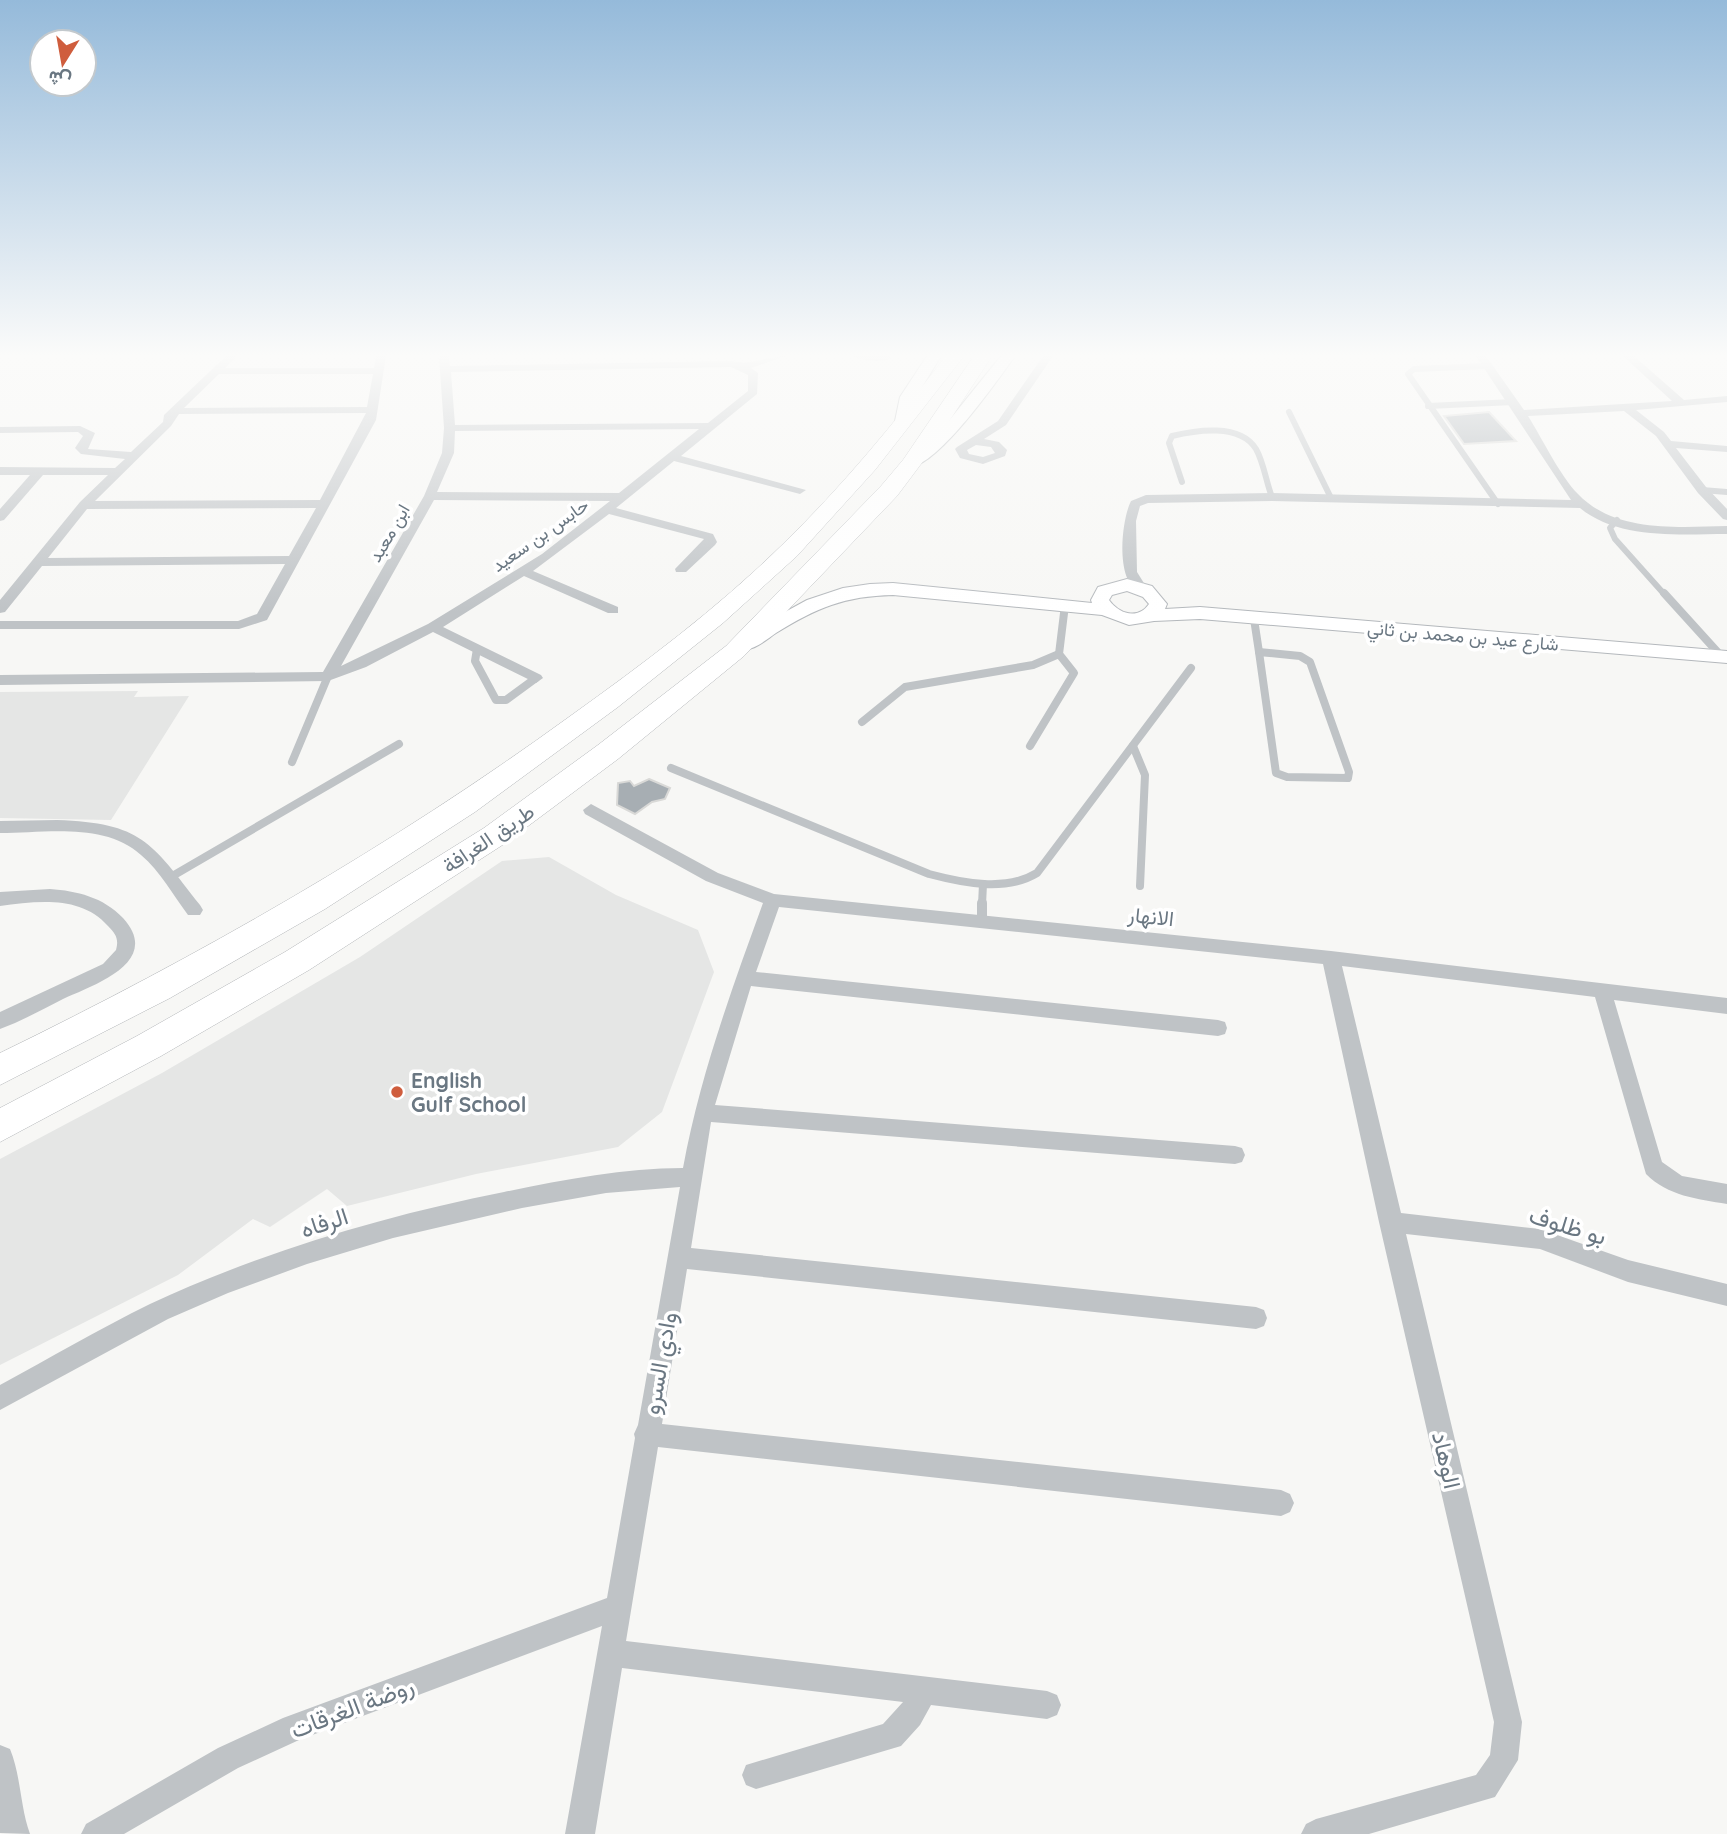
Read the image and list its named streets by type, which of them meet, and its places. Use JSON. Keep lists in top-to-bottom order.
{
  "streets": {
    "highway": ["طريق الغرافة"],
    "street": [
      "ابن معبد",
      "حابس بن سعيد",
      "شارع عيد بن محمد بن ثاني",
      "الانهار",
      "الرفاه",
      "بو ظلوف",
      "وادي السرو",
      "الوهاد",
      "روضة الغرقات"
    ]
  },
  "crossings": [
    ["ابن معبد", "حابس بن سعيد"],
    ["الانهار", "وادي السرو"],
    ["الانهار", "الوهاد"],
    ["الرفاه", "وادي السرو"],
    ["بو ظلوف", "الوهاد"],
    ["وادي السرو", "روضة الغرقات"]
  ],
  "places": ["English Gulf School"],
  "north": "bottom"
}
